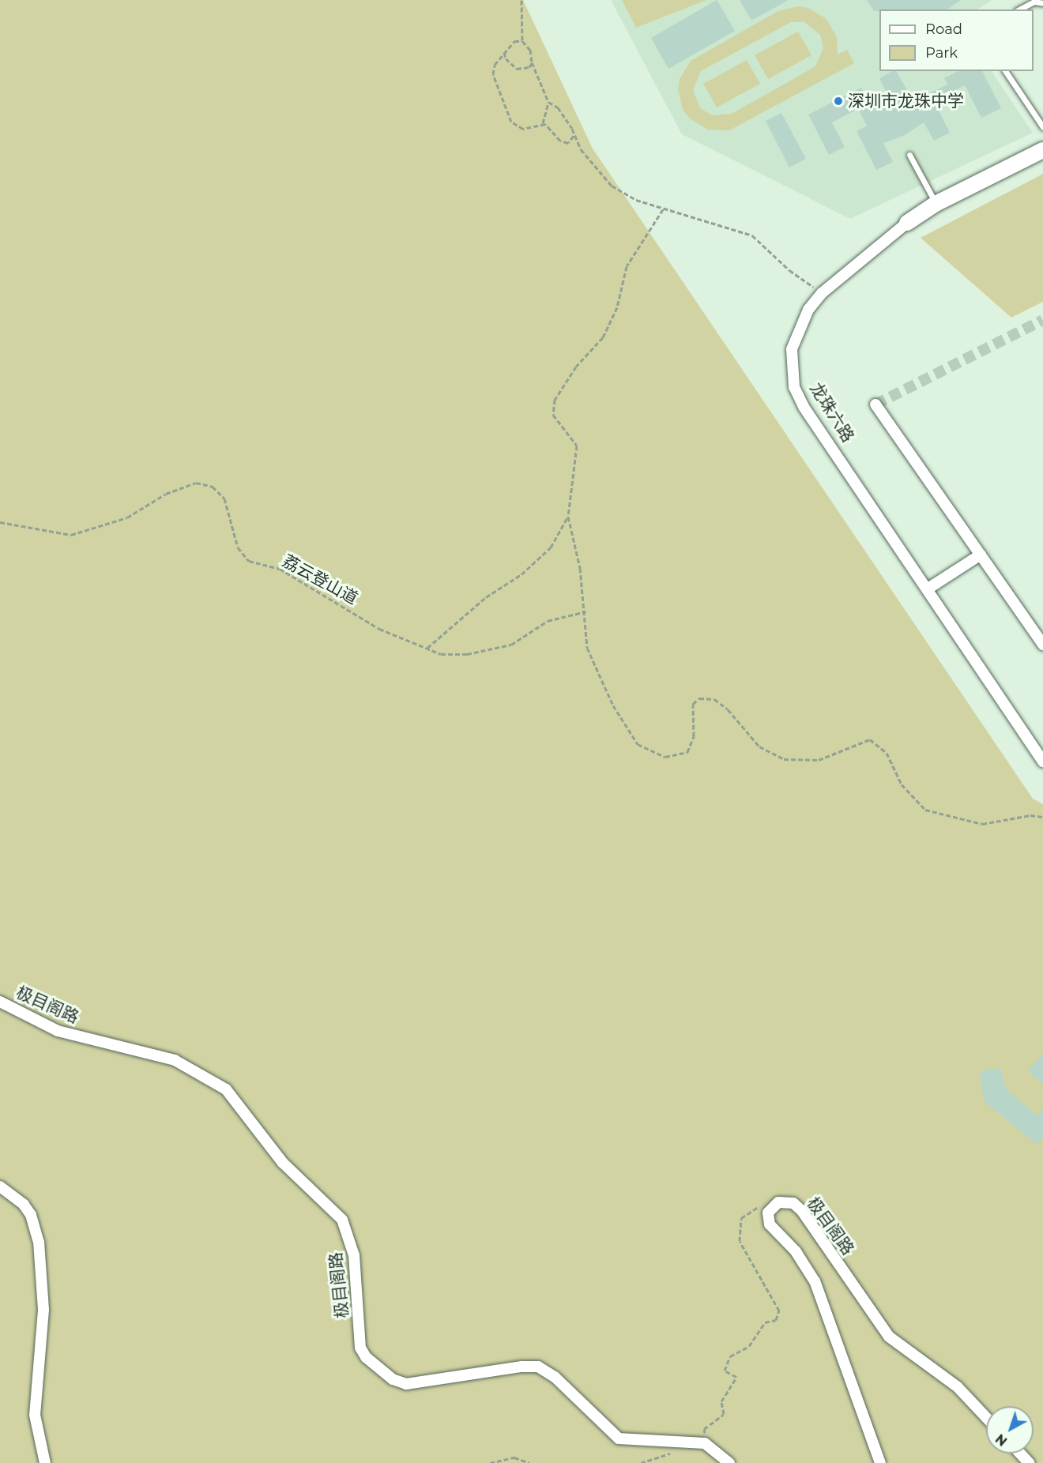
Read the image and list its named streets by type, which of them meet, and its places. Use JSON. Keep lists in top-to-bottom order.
{
  "streets": {
    "street": ["龙珠六路", "极目阁路"],
    "path": ["荔云登山道"]
  },
  "places": ["深圳市龙珠中学"],
  "legend": ["Road", "Park"],
  "north": "bottom left"
}
